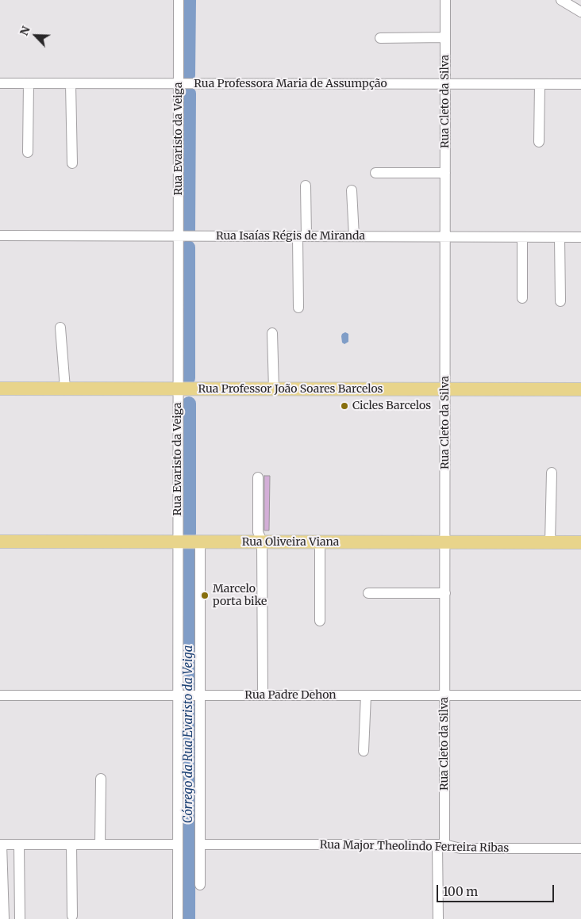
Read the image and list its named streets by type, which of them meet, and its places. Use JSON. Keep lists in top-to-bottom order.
{
  "streets": {
    "main road": ["Rua Professor João Soares Barcelos", "Rua Oliveira Viana"],
    "street": [
      "Rua Professora Maria de Assumpção",
      "Rua Cleto da Silva",
      "Rua Evaristo da Veiga",
      "Rua Isaías Régis de Miranda",
      "Rua Padre Dehon",
      "Rua Major Theolindo Ferreira Ribas"
    ]
  },
  "crossings": [
    ["Rua Professora Maria de Assumpção", "Rua Cleto da Silva"],
    ["Rua Professora Maria de Assumpção", "Rua Evaristo da Veiga"],
    ["Rua Cleto da Silva", "Rua Isaías Régis de Miranda"],
    ["Rua Cleto da Silva", "Rua Professor João Soares Barcelos"],
    ["Rua Cleto da Silva", "Rua Oliveira Viana"],
    ["Rua Cleto da Silva", "Rua Padre Dehon"],
    ["Rua Cleto da Silva", "Rua Major Theolindo Ferreira Ribas"],
    ["Rua Evaristo da Veiga", "Rua Isaías Régis de Miranda"],
    ["Rua Evaristo da Veiga", "Rua Professor João Soares Barcelos"],
    ["Rua Evaristo da Veiga", "Rua Oliveira Viana"],
    ["Rua Evaristo da Veiga", "Rua Padre Dehon"]
  ],
  "water": ["Córrego da Rua Evaristo da Veiga"],
  "places": ["Cicles Barcelos", "Marcelo porta bike"],
  "scale_bar": "100 m",
  "north": "top left"
}
